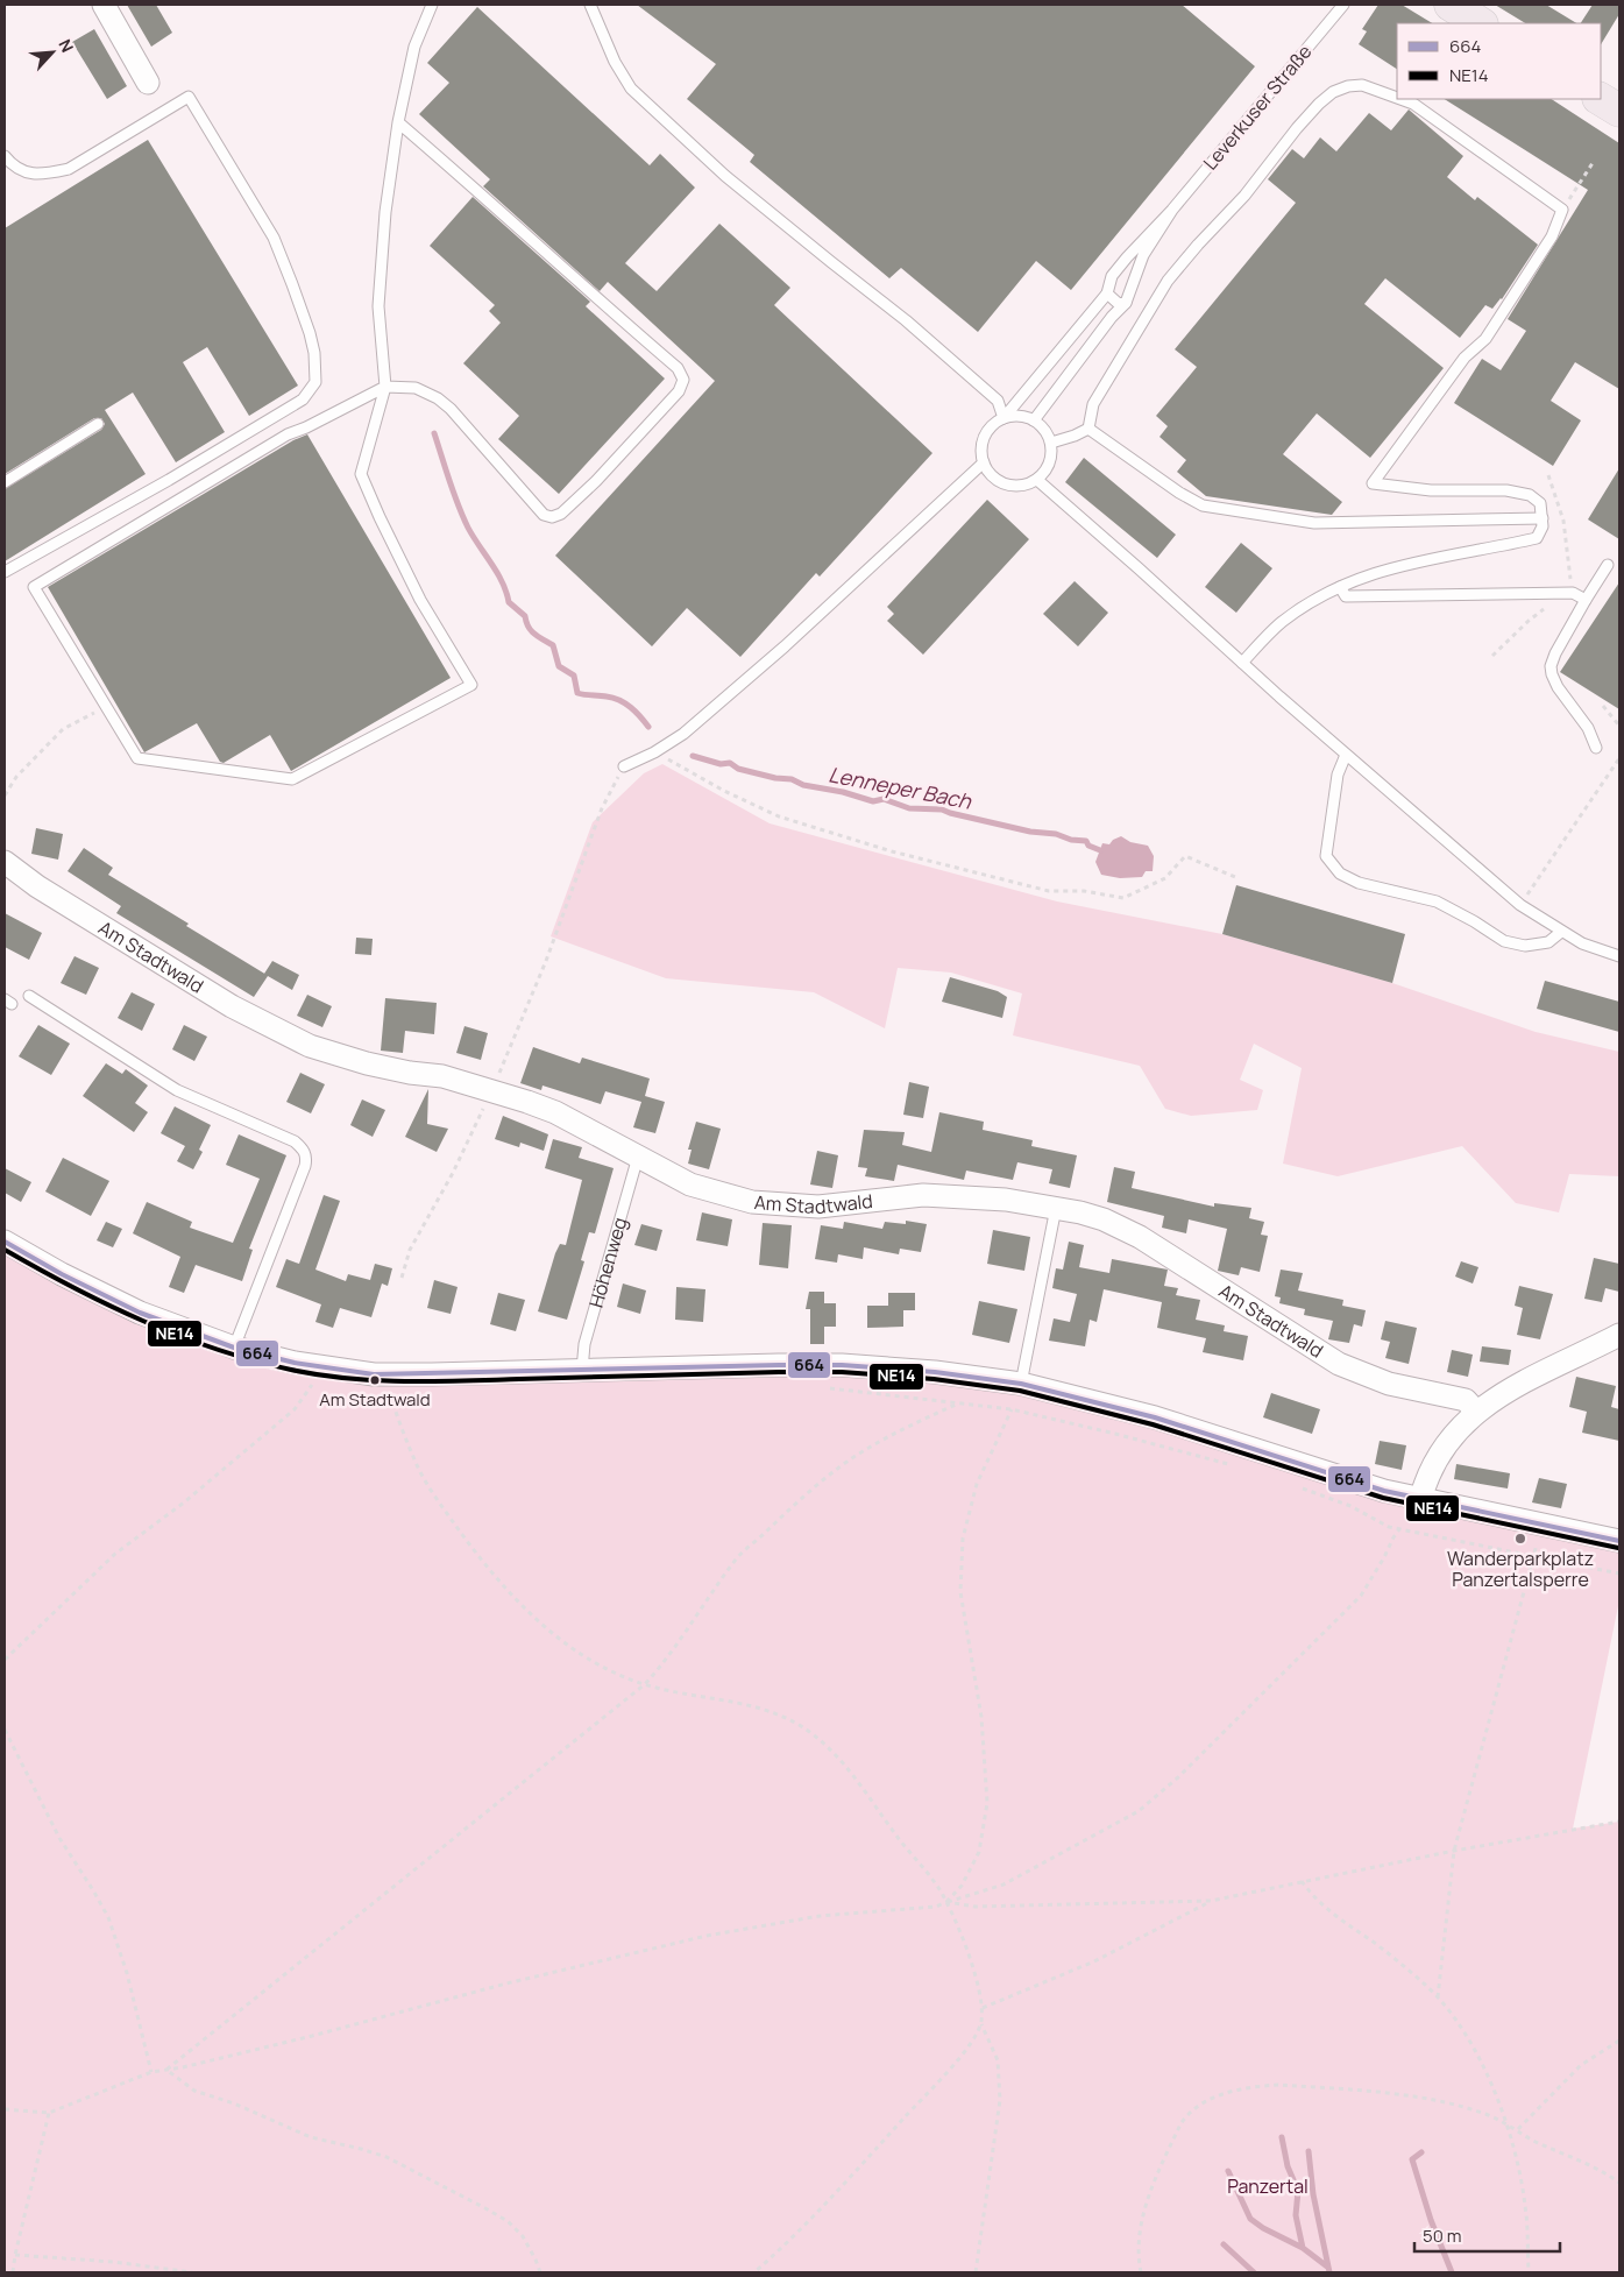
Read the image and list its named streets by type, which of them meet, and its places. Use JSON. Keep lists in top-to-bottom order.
{
  "streets": {
    "street": ["Am Stadtwald"],
    "lane": ["Leverkuser Straße", "Höhenweg"]
  },
  "crossings": [
    ["Am Stadtwald", "Höhenweg"]
  ],
  "water": ["Lenneper Bach"],
  "parks": ["Panzertal"],
  "places": ["Am Stadtwald", "Wanderparkplatz Panzertalsperre"],
  "lines": ["transit line 664", "transit line NE14"],
  "legend": ["664", "NE14"],
  "scale_bar": "50 m",
  "north": "top right"
}
